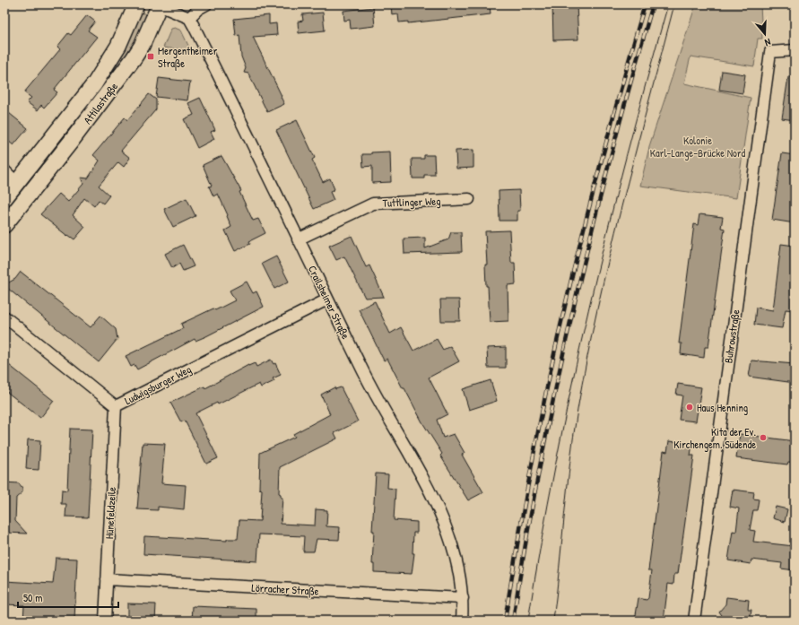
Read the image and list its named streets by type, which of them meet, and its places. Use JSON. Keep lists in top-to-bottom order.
{
  "streets": {
    "main road": ["Attilastraße"],
    "street": [
      "Tuttlinger Weg",
      "Crailsheimer Straße",
      "Buhrowstraße",
      "Ludwigsburger Weg",
      "Hünefeldzeile",
      "Lörracher Straße"
    ]
  },
  "crossings": [
    ["Tuttlinger Weg", "Crailsheimer Straße"],
    ["Crailsheimer Straße", "Ludwigsburger Weg"],
    ["Crailsheimer Straße", "Lörracher Straße"],
    ["Ludwigsburger Weg", "Hünefeldzeile"],
    ["Hünefeldzeile", "Lörracher Straße"]
  ],
  "parks": ["Kolonie Karl-Lange-Brücke Nord"],
  "places": {
    "transit": ["Mergentheimer Straße"],
    "other": ["Haus Henning", "Kita der Ev. Kirchengem. Südende"]
  },
  "scale_bar": "50 m",
  "north": "bottom"
}
